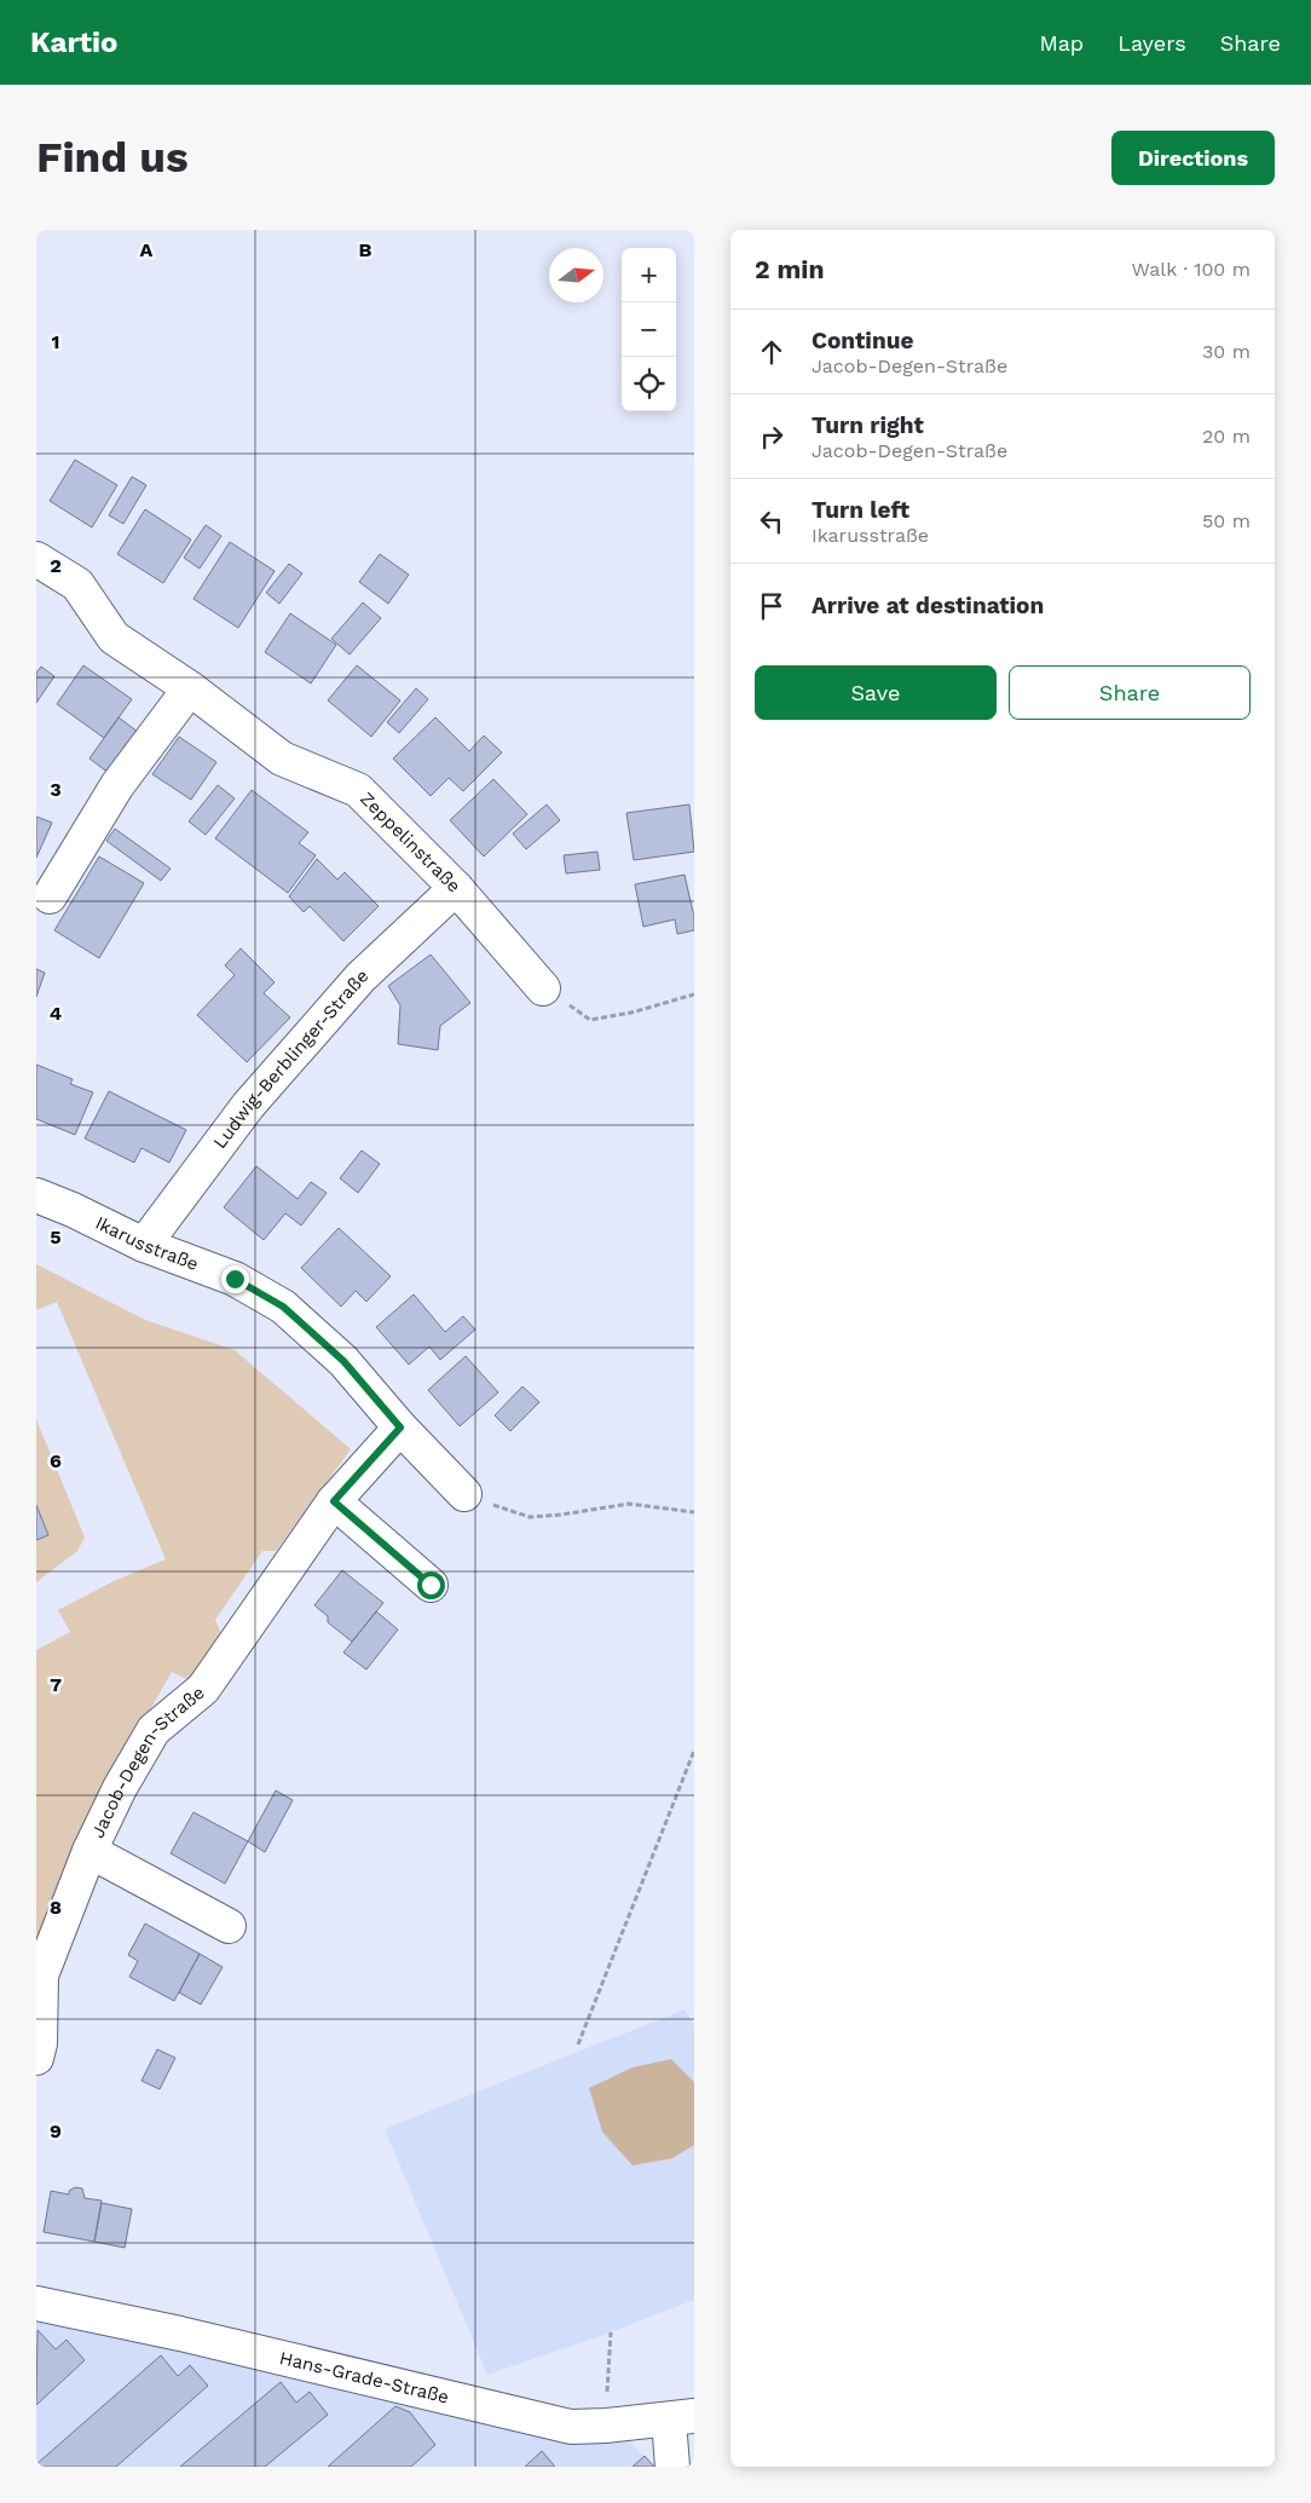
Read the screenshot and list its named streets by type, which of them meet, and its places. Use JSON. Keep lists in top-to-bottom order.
{
  "streets": {
    "street": [
      "Zeppelinstraße",
      "Ludwig-Berblinger-Straße",
      "Ikarusstraße",
      "Jacob-Degen-Straße",
      "Hans-Grade-Straße"
    ]
  },
  "crossings": [
    ["Zeppelinstraße", "Ludwig-Berblinger-Straße"],
    ["Ludwig-Berblinger-Straße", "Ikarusstraße"],
    ["Ikarusstraße", "Jacob-Degen-Straße"]
  ],
  "north": "right",
  "page": {
    "header": "Kartio",
    "nav": ["Map", "Layers", "Share"],
    "buttons": [
      "Directions",
      ["Save", "Share"]
    ],
    "title": "Find us",
    "heading": ["2 min", "Walk · 100 m"],
    "map_buttons": ["+", "−"],
    "list": [
      ["Continue", "Jacob-Degen-Straße", "30 m"],
      ["Turn right", "Jacob-Degen-Straße", "20 m"],
      ["Turn left", "Ikarusstraße", "50 m"],
      "Arrive at destination"
    ]
  },
  "grid": {
    "columns": ["A", "B"],
    "rows": [
      "1",
      "2",
      "3",
      "4",
      "5",
      "6",
      "7",
      "8",
      "9"
    ]
  }
}
